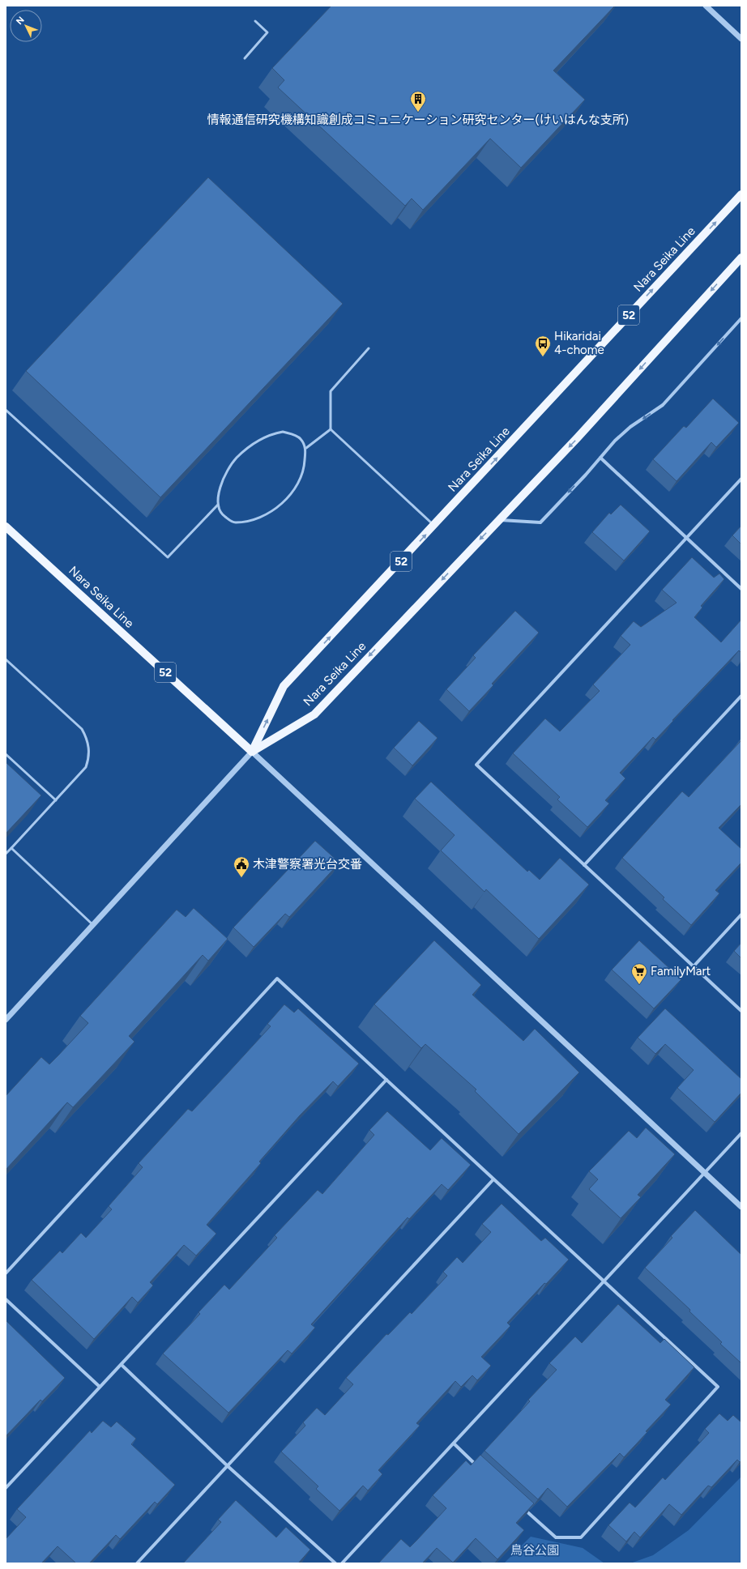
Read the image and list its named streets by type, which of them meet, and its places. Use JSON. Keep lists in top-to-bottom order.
{
  "streets": {
    "main road": ["Nara Seika Line", "52"]
  },
  "parks": ["鳥谷公園"],
  "places": {
    "building": ["情報通信研究機構知識創成コミュニケーション研究センター(けいはんな支所)"],
    "bus stop": ["Hikaridai 4-chome"],
    "public building": ["木津警察署光台交番"],
    "supermarket": ["FamilyMart"]
  },
  "north": "top left"
}
